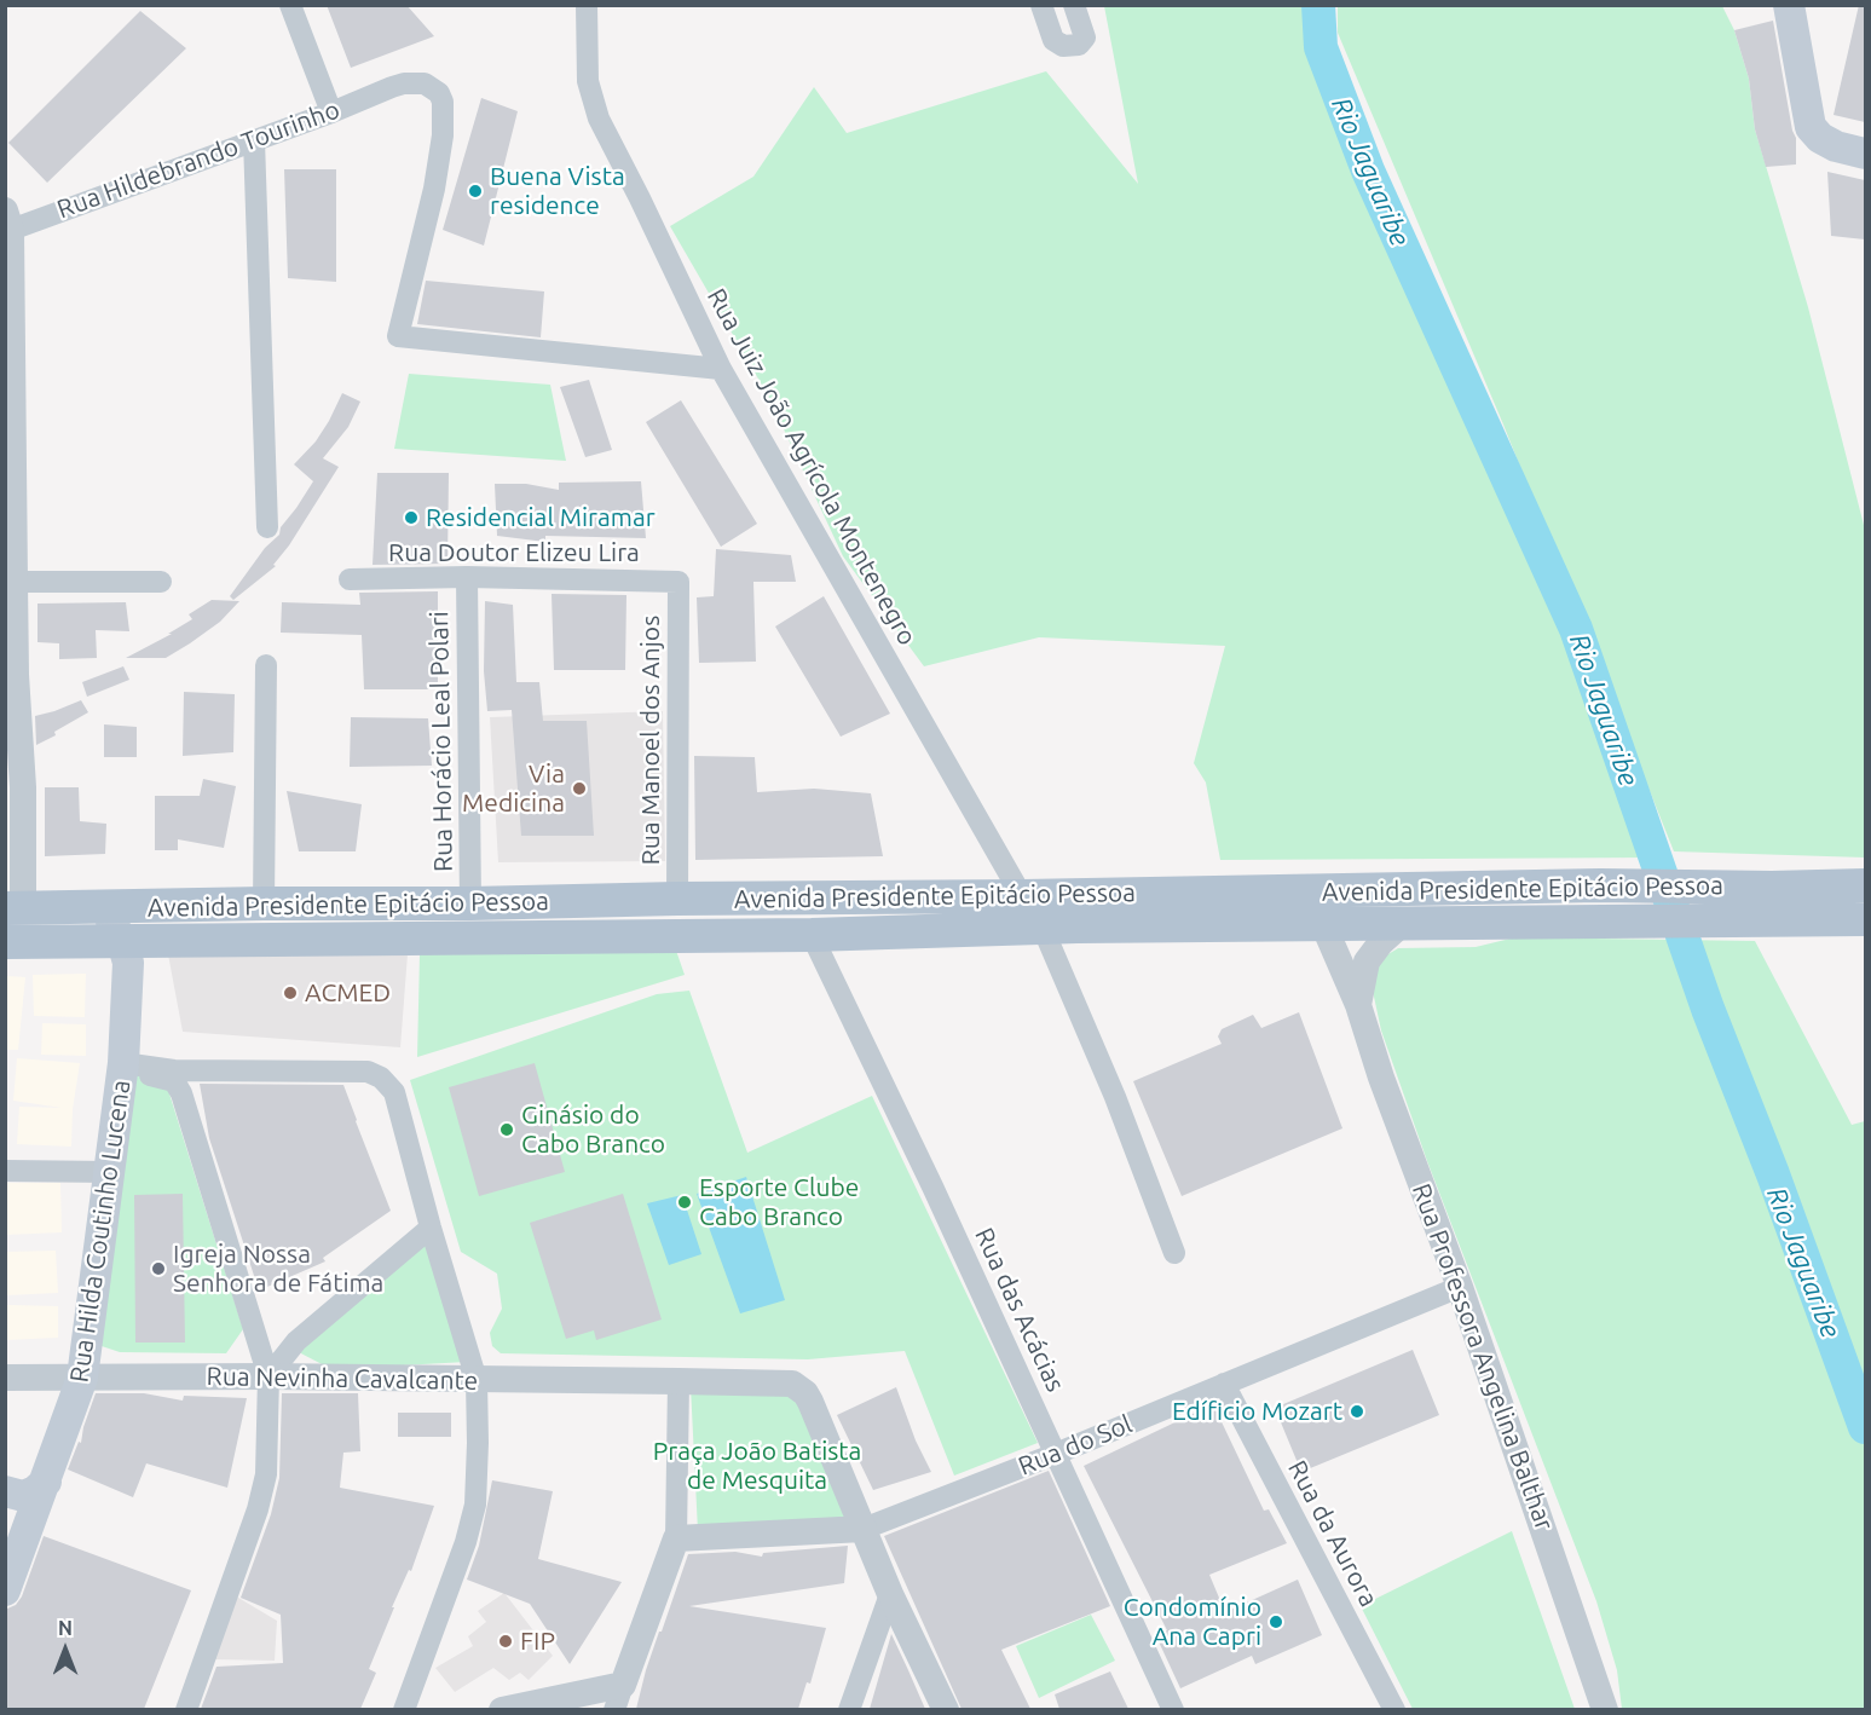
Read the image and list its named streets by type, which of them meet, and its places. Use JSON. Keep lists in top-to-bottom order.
{
  "streets": {
    "main road": ["Avenida Presidente Epitácio Pessoa", "Rua Hilda Coutinho Lucena"],
    "street": [
      "Rua Hildebrando Tourinho",
      "Rua Juiz João Agrícola Montenegro",
      "Rua Doutor Elizeu Lira",
      "Rua Manoel dos Anjos",
      "Rua Horácio Leal Polari",
      "Rua das Acácias",
      "Rua Professora Angelina Balthar",
      "Rua Nevinha Cavalcante",
      "Rua do Sol",
      "Rua da Aurora"
    ]
  },
  "crossings": [
    ["Rua Hildebrando Tourinho", "Rua Juiz João Agrícola Montenegro"],
    ["Rua Juiz João Agrícola Montenegro", "Avenida Presidente Epitácio Pessoa"],
    ["Rua Doutor Elizeu Lira", "Rua Manoel dos Anjos"],
    ["Rua Doutor Elizeu Lira", "Rua Horácio Leal Polari"],
    ["Rua Manoel dos Anjos", "Avenida Presidente Epitácio Pessoa"],
    ["Rua Horácio Leal Polari", "Avenida Presidente Epitácio Pessoa"],
    ["Avenida Presidente Epitácio Pessoa", "Rua Hilda Coutinho Lucena"],
    ["Avenida Presidente Epitácio Pessoa", "Rua das Acácias"],
    ["Avenida Presidente Epitácio Pessoa", "Rua Professora Angelina Balthar"],
    ["Rua Hilda Coutinho Lucena", "Rua Nevinha Cavalcante"],
    ["Rua das Acácias", "Rua do Sol"],
    ["Rua Professora Angelina Balthar", "Rua do Sol"],
    ["Rua Nevinha Cavalcante", "Rua do Sol"],
    ["Rua do Sol", "Rua da Aurora"]
  ],
  "water": ["Rio Jaguaribe"],
  "parks": ["Praça João Batista de Mesquita"],
  "places": [
    "Buena Vista residence",
    "Residencial Miramar",
    "Via Medicina",
    "ACMED",
    "Ginásio do Cabo Branco",
    "Esporte Clube Cabo Branco",
    "Igreja Nossa Senhora de Fátima",
    "Edíficio Mozart",
    "Condomínio Ana Capri",
    "FIP"
  ],
  "north": "top"
}
